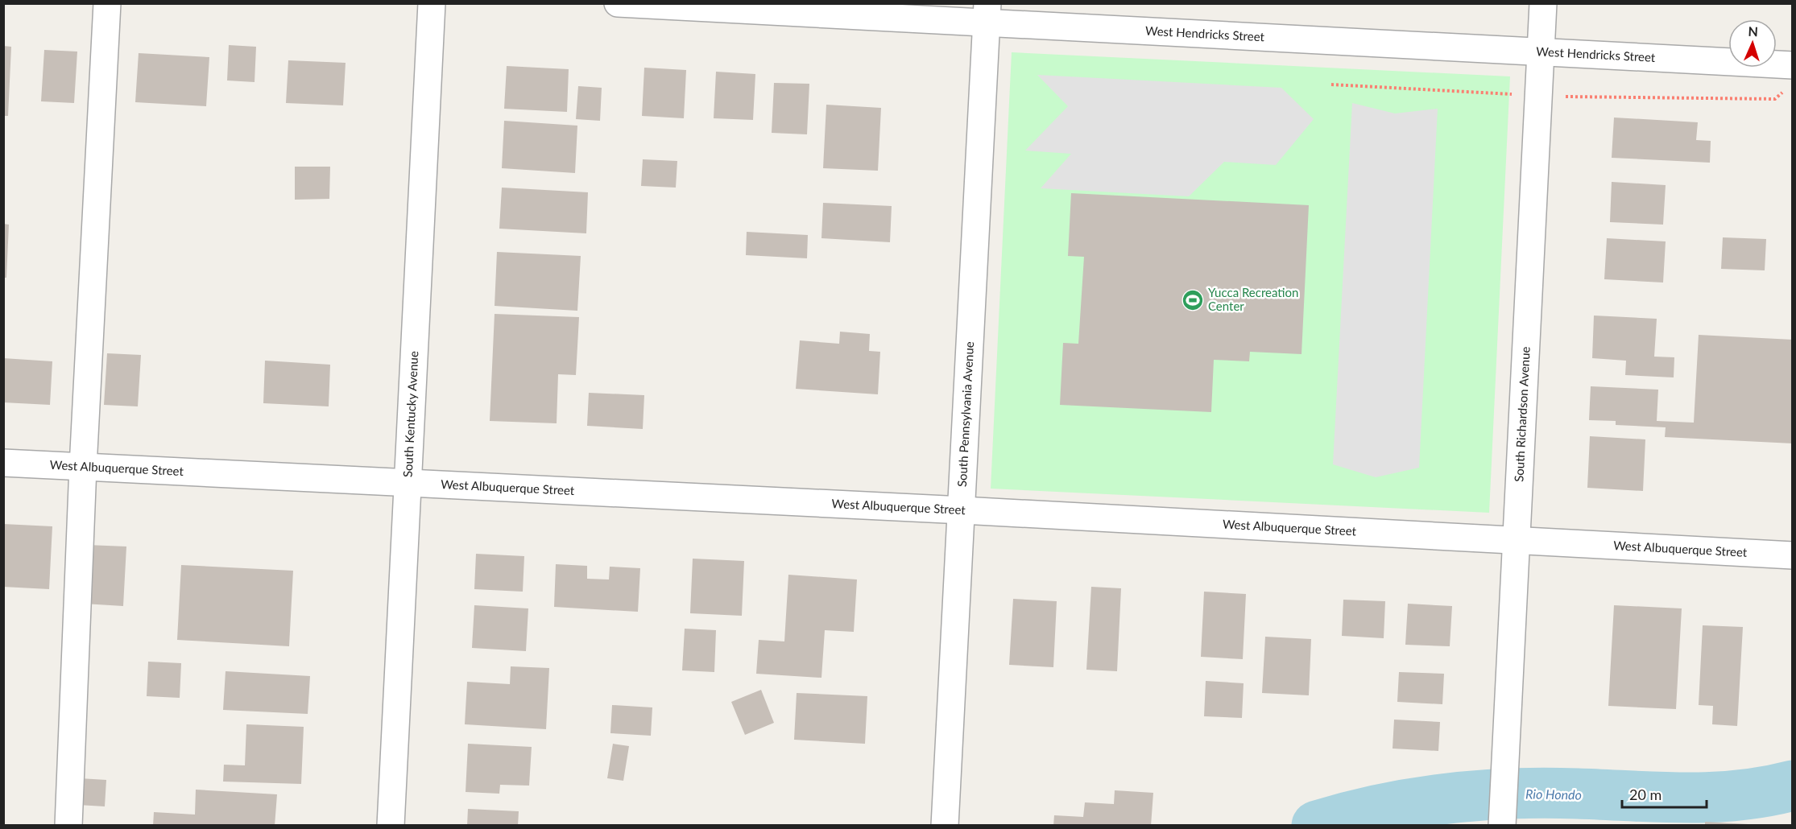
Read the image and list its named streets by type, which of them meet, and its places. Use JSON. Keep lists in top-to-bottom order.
{
  "streets": {
    "street": [
      "West Hendricks Street",
      "South Kentucky Avenue",
      "South Pennsylvania Avenue",
      "South Richardson Avenue",
      "West Albuquerque Street"
    ]
  },
  "crossings": [
    ["West Hendricks Street", "South Pennsylvania Avenue"],
    ["West Hendricks Street", "South Richardson Avenue"],
    ["South Kentucky Avenue", "West Albuquerque Street"],
    ["South Pennsylvania Avenue", "West Albuquerque Street"],
    ["South Richardson Avenue", "West Albuquerque Street"]
  ],
  "water": ["Rio Hondo"],
  "places": {
    "sports": ["Yucca Recreation Center"]
  },
  "scale_bar": "20 m",
  "north": "top"
}
